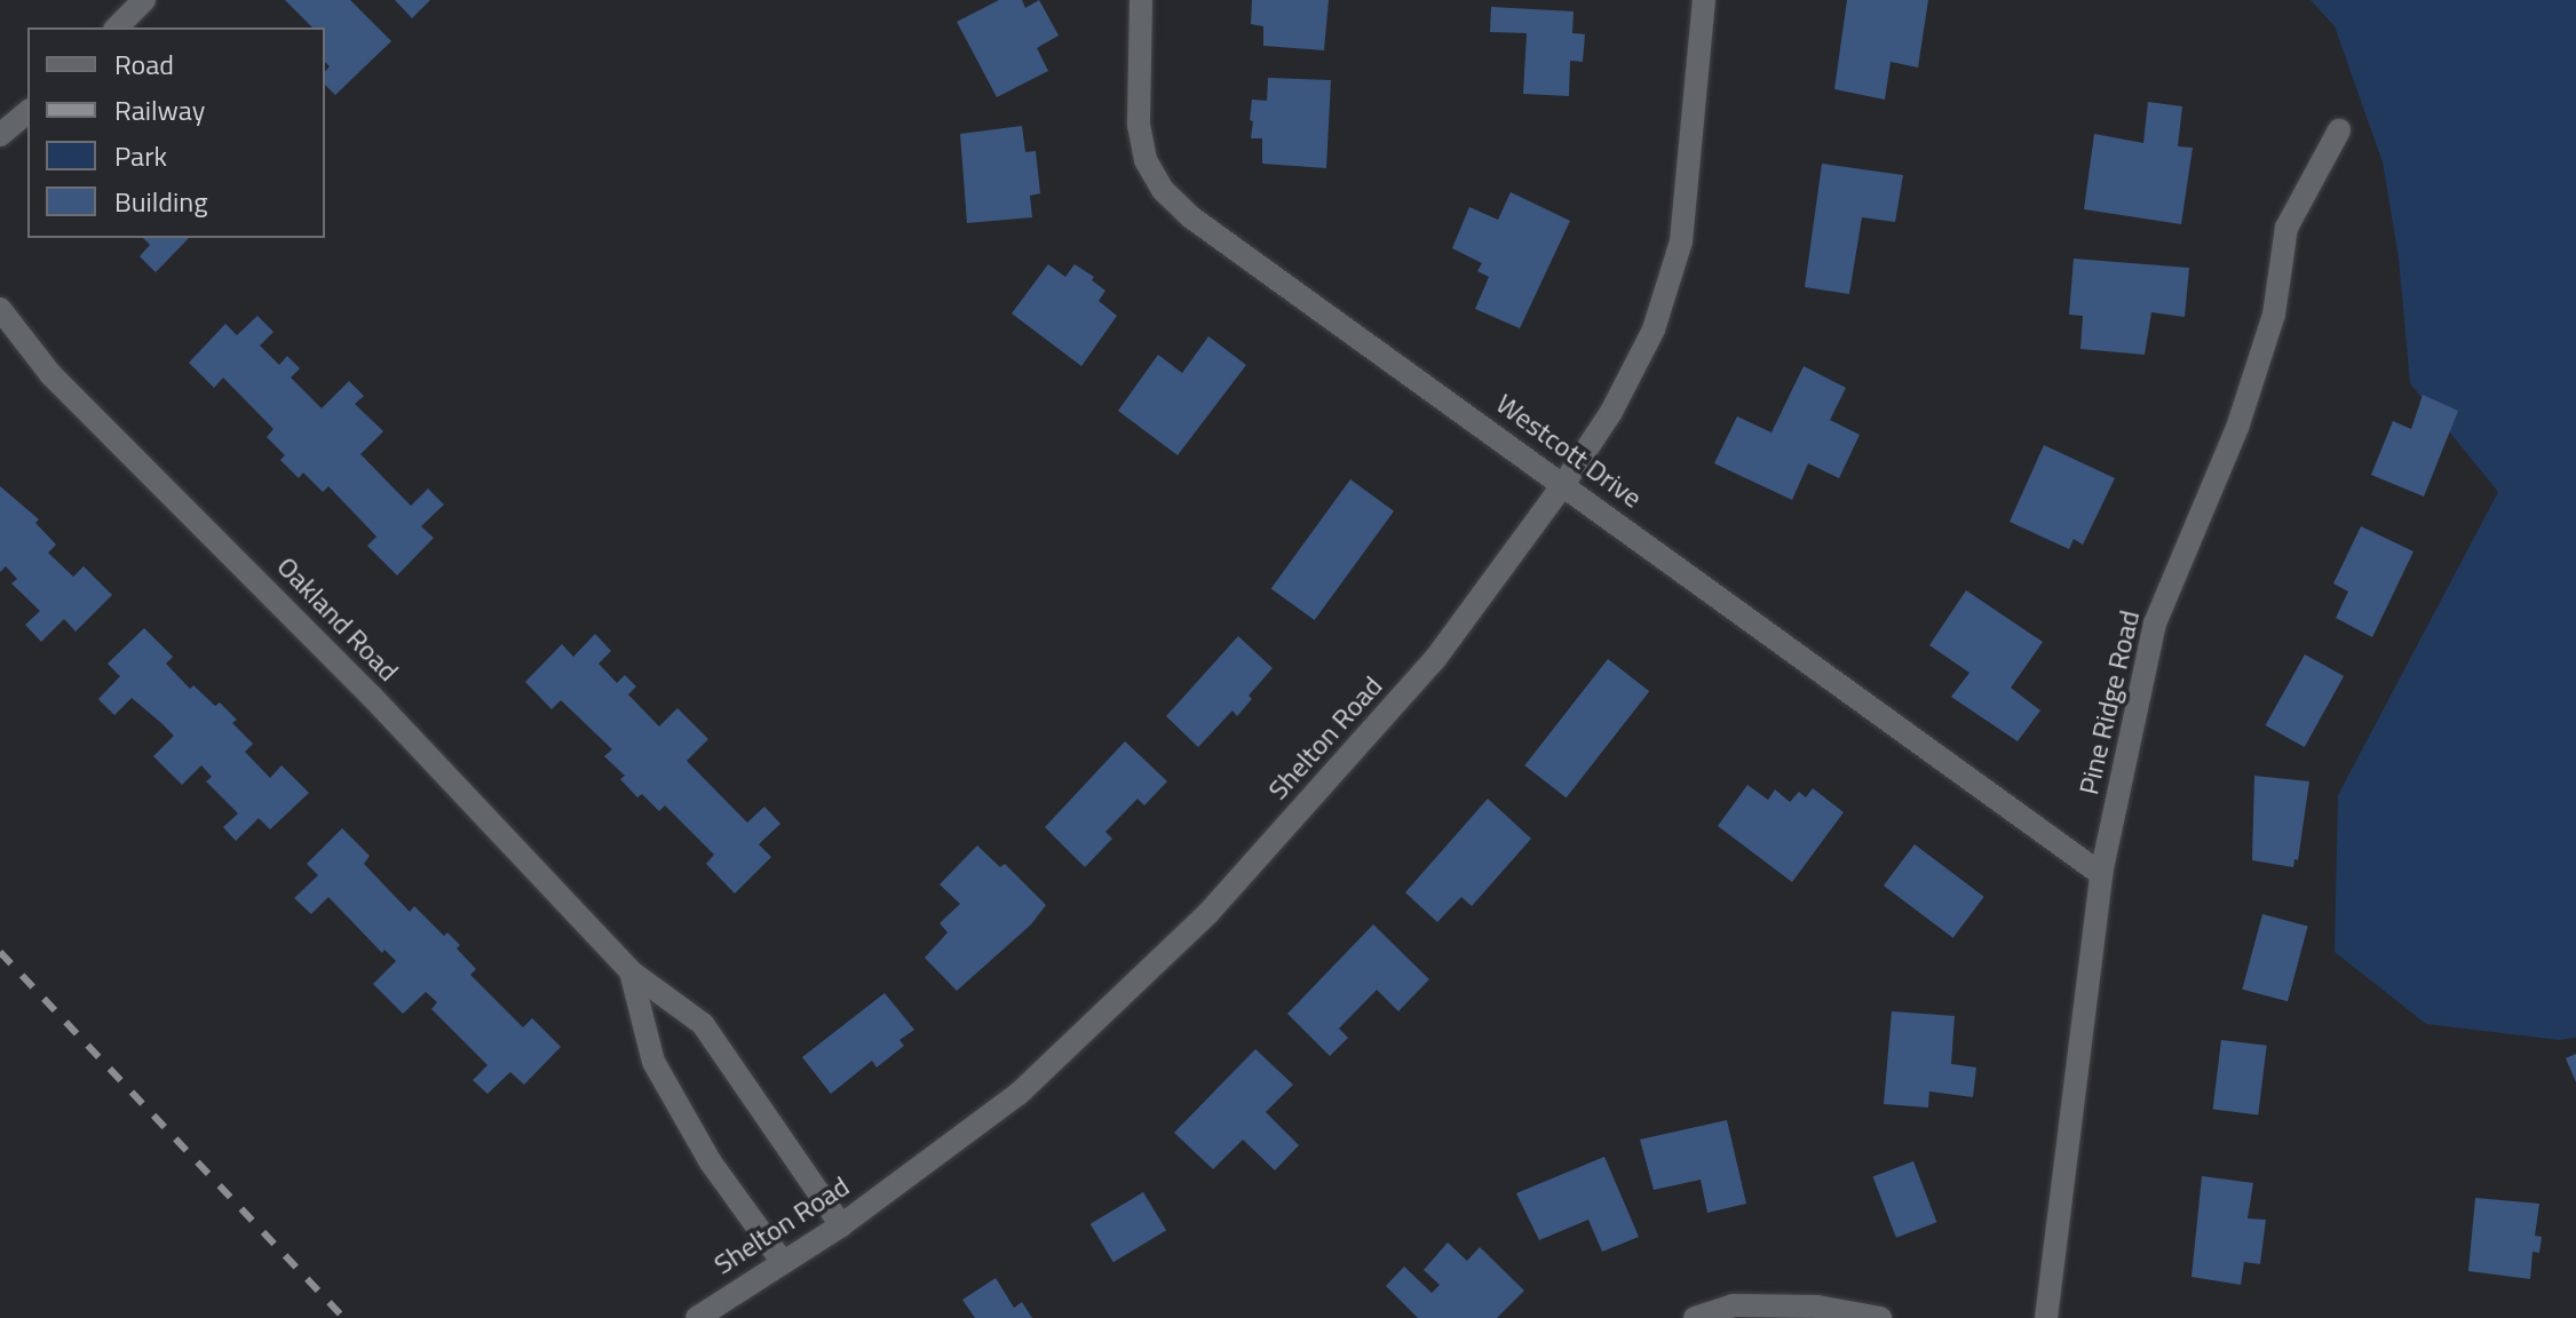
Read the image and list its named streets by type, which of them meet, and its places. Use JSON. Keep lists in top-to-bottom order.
{
  "streets": {
    "street": [
      "Westcott Drive",
      "Oakland Road",
      "Pine Ridge Road",
      "Shelton Road"
    ]
  },
  "crossings": [
    ["Westcott Drive", "Pine Ridge Road"],
    ["Westcott Drive", "Shelton Road"],
    ["Oakland Road", "Shelton Road"]
  ],
  "legend": [
    "Road",
    "Railway",
    "Park",
    "Building"
  ]
}
